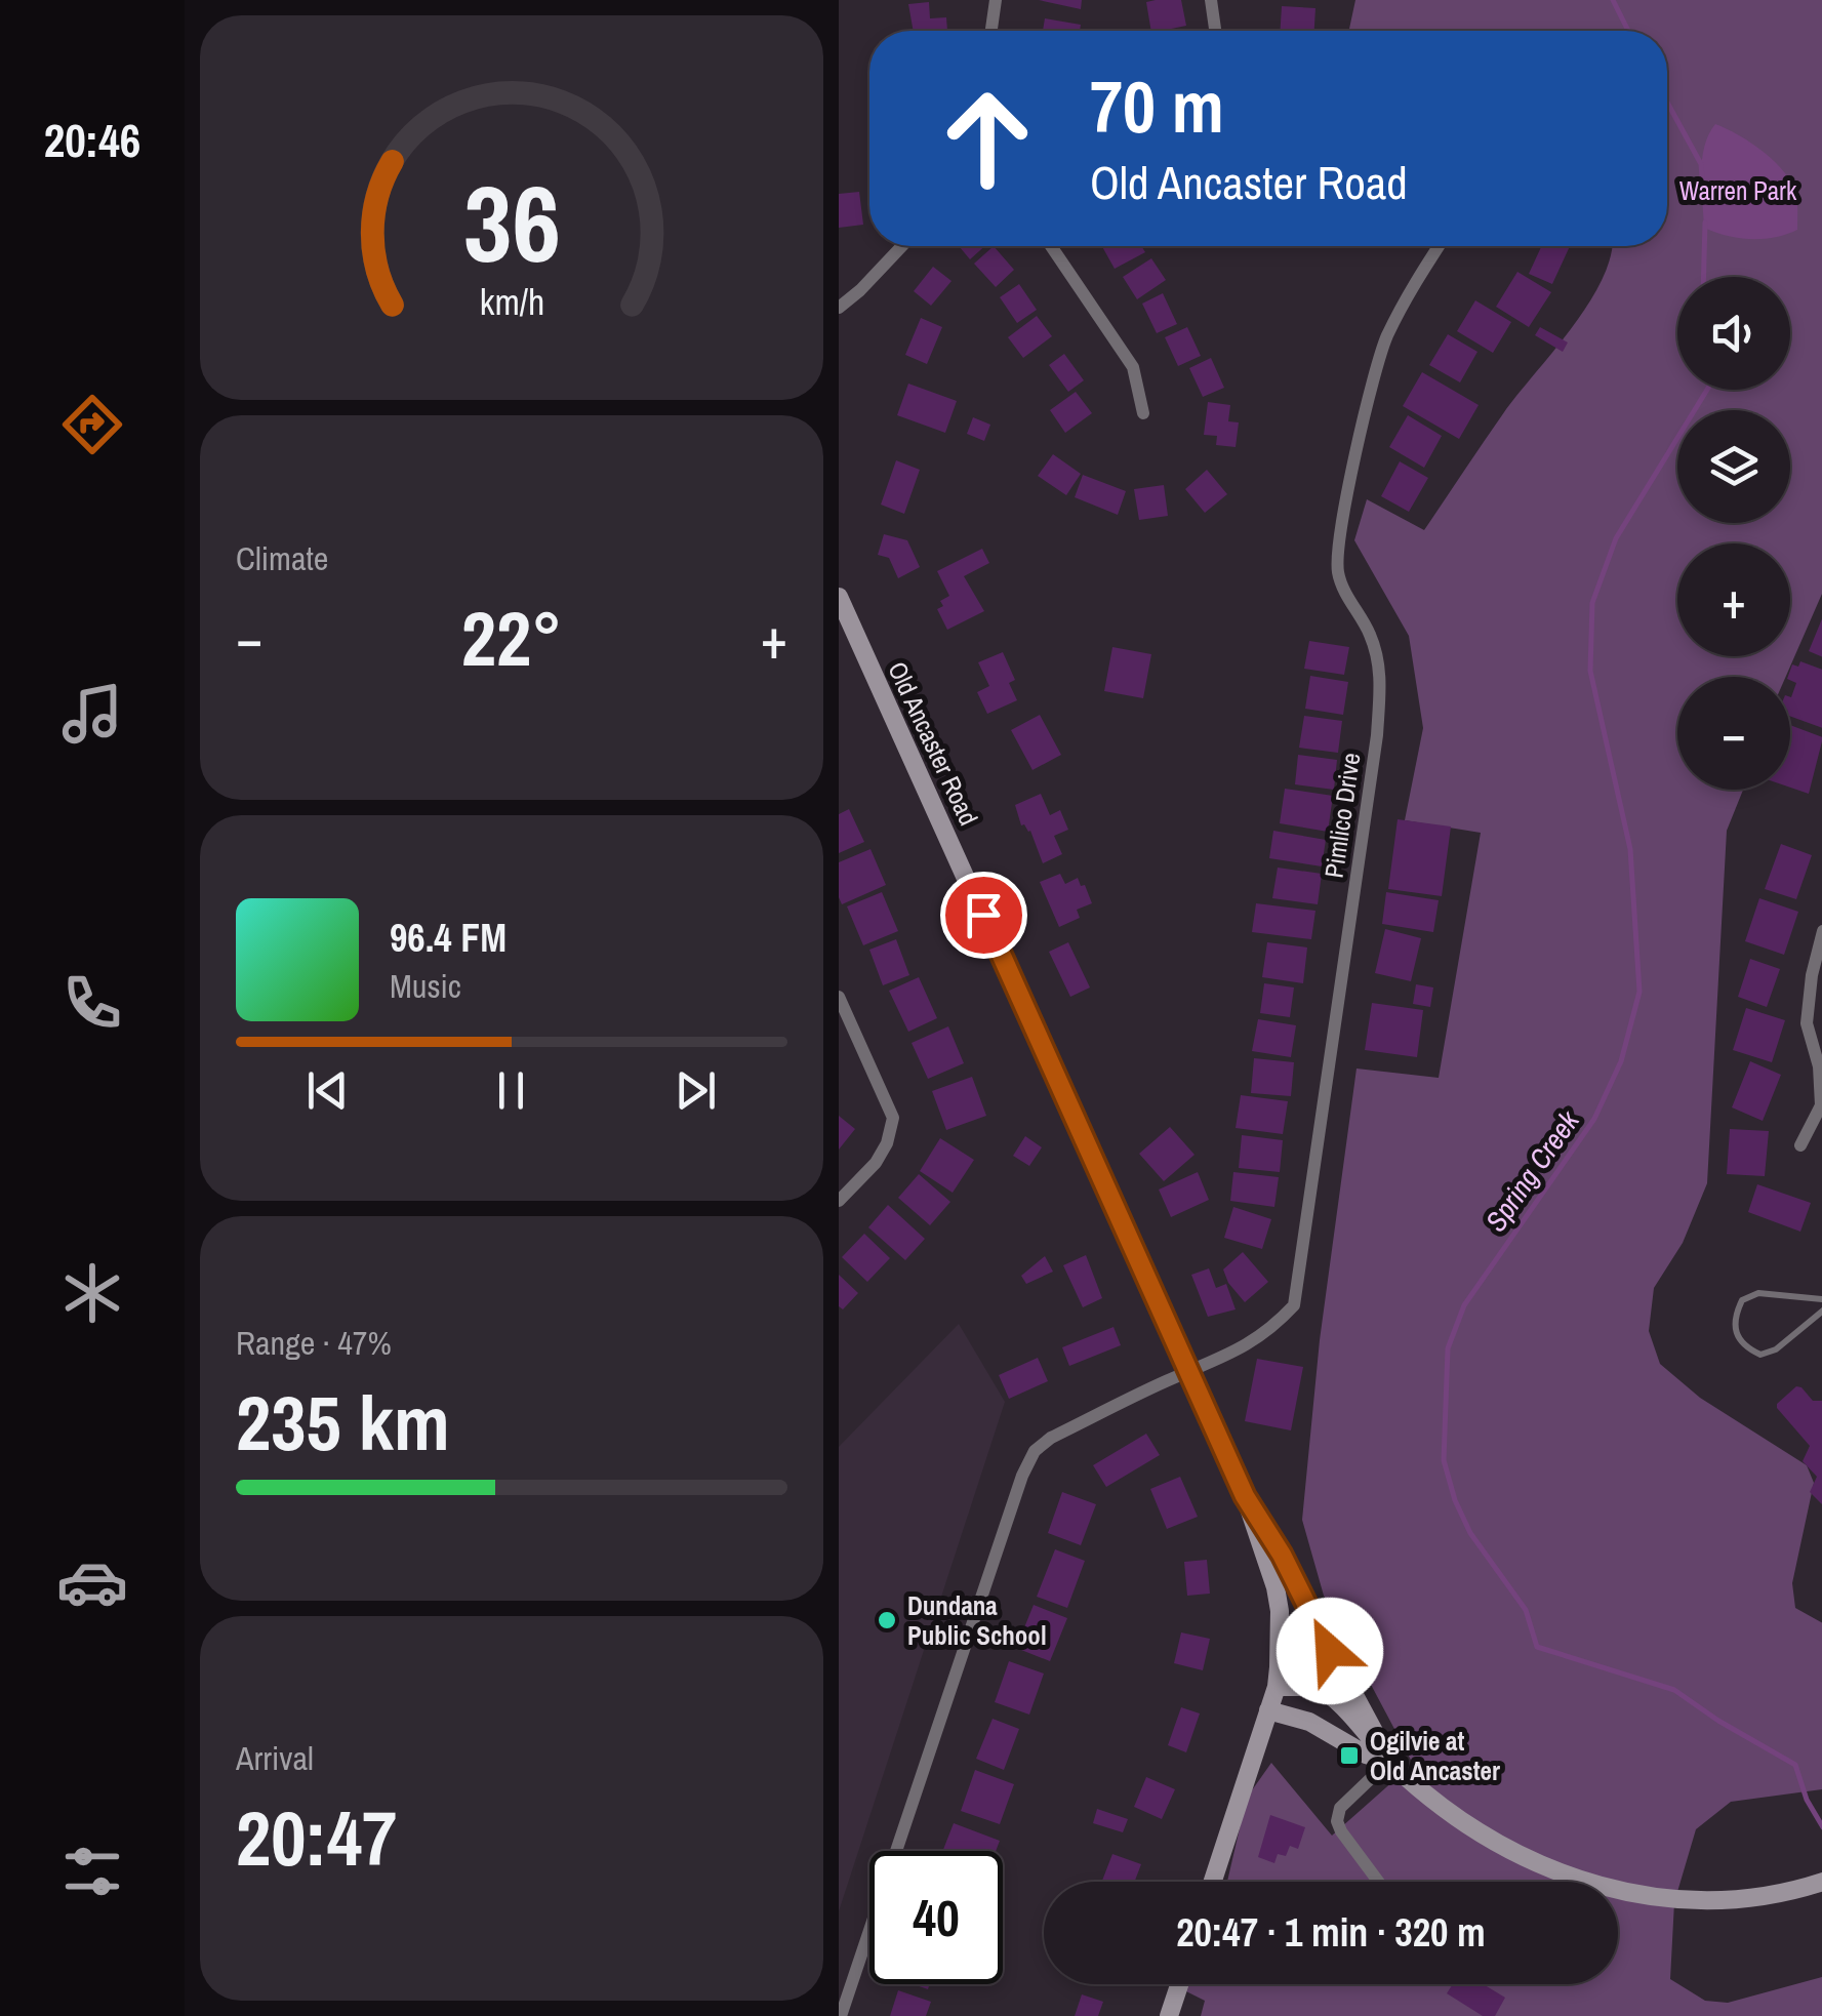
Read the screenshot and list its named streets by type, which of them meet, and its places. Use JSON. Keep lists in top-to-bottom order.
{
  "streets": {
    "street": ["Old Ancaster Road", "Pimlico Drive"]
  },
  "crossings": [
    ["Old Ancaster Road", "Pimlico Drive"]
  ],
  "water": ["Spring Creek"],
  "parks": ["Warren Park"],
  "places": {
    "other": ["Dundana Public School"],
    "transit": ["Ogilvie at Old Ancaster"]
  },
  "page": {
    "tabs": "20:46",
    "turn": ["70 m", "Old Ancaster Road"],
    "map_buttons": ["+", "−"],
    "tile": [
      "Climate",
      ["Range · 47%", "235 km"],
      ["Arrival", "20:47"]
    ],
    "heat": ["−", "22°", "+"],
    "song": ["96.4 FM", "Music"],
    "limit": "40",
    "trip": "20:47 · 1 min · 320 m",
    "gauge": ["36", "km/h"]
  }
}
